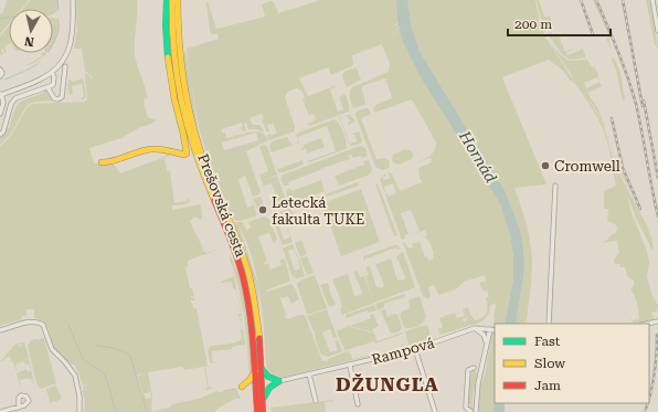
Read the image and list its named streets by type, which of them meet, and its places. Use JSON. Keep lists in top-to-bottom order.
{
  "streets": {
    "main road": ["Prešovská cesta"],
    "street": ["Rampová"]
  },
  "districts": ["DŽUNGĽA"],
  "water": ["Hornád"],
  "places": ["Cromwell", "Letecká fakulta TUKE"],
  "legend": ["Fast", "Slow", "Jam"],
  "scale_bar": "200 m",
  "north": "bottom"
}
